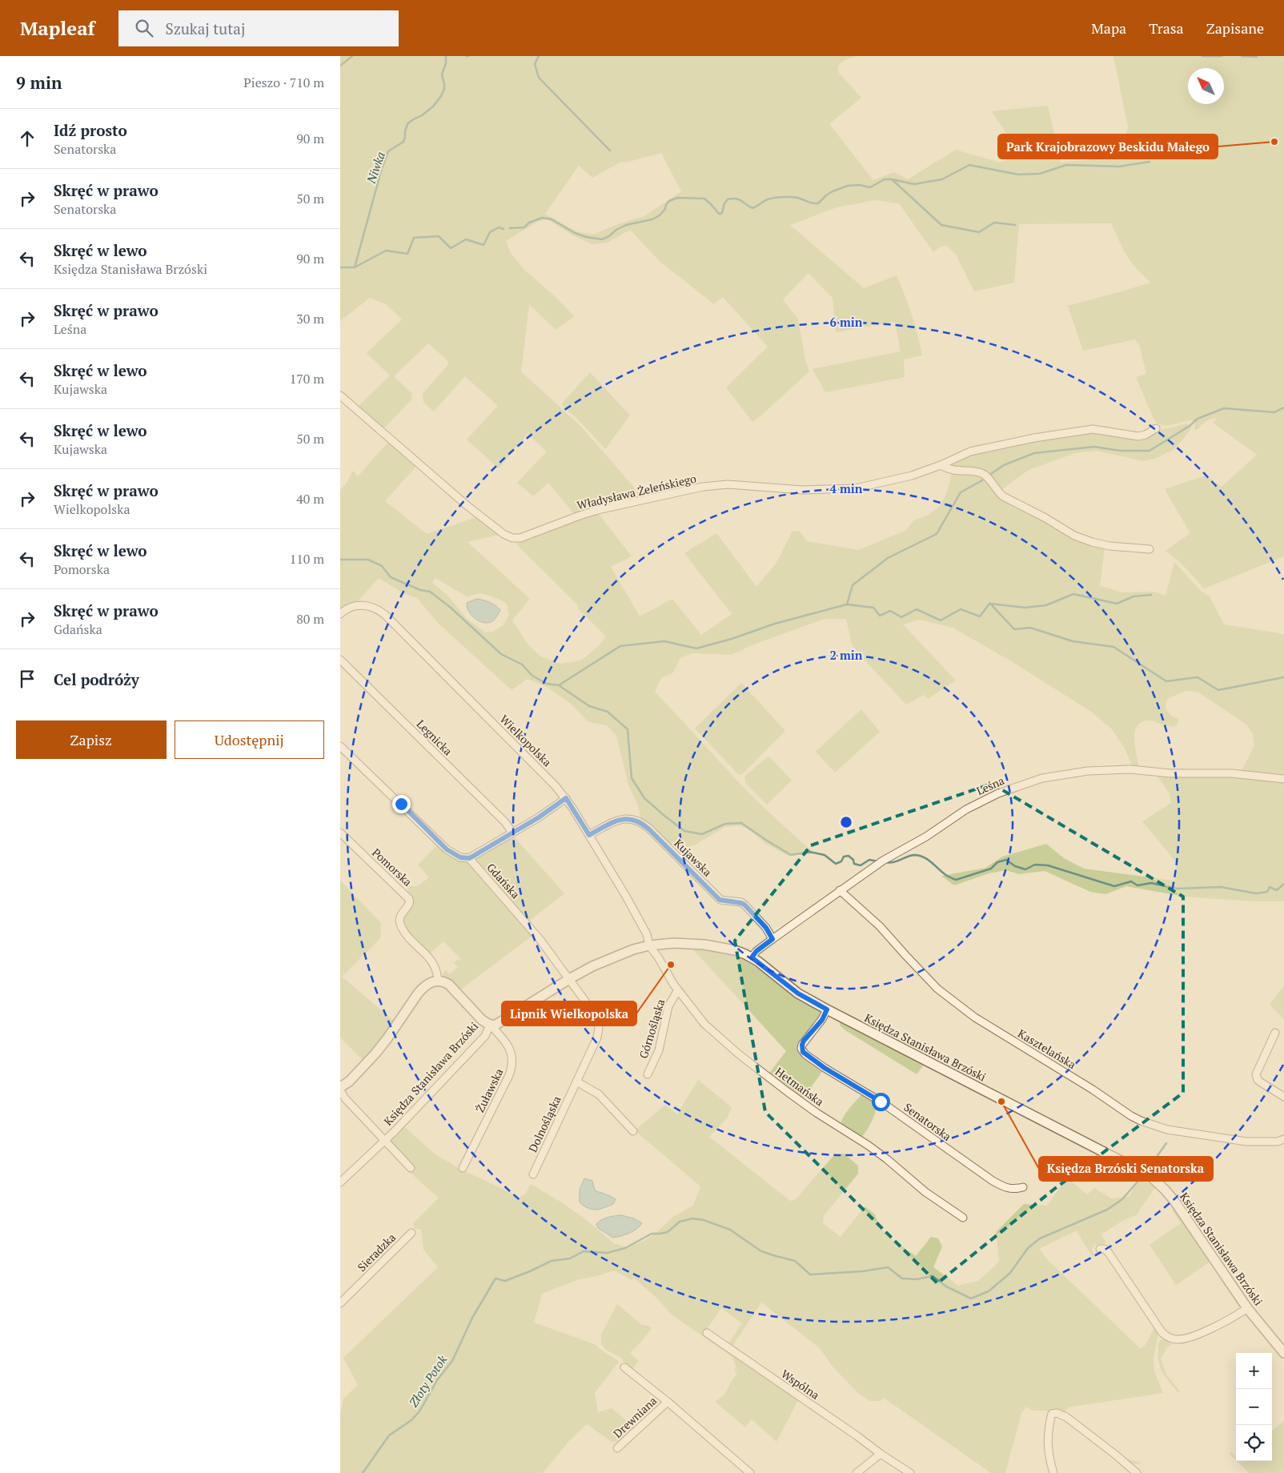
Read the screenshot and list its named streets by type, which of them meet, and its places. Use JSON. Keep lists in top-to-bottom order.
{
  "streets": {
    "street": [
      "Władysława Żeleńskiego",
      "Legnicka",
      "Wielkopolska",
      "Leśna",
      "Kujawska",
      "Pomorska",
      "Gdańska",
      "Górnośląska",
      "Księdza Stanisława Brzóski",
      "Kasztelańska",
      "Hetmańska",
      "Żuławska",
      "Senatorska",
      "Dolnośląska",
      "Sieradzka",
      "Wspólna",
      "Drewniana"
    ]
  },
  "crossings": [
    ["Wielkopolska", "Kujawska"],
    ["Wielkopolska", "Księdza Stanisława Brzóski"],
    ["Wielkopolska", "Hetmańska"],
    ["Leśna", "Kujawska"],
    ["Leśna", "Księdza Stanisława Brzóski"],
    ["Leśna", "Kasztelańska"],
    ["Pomorska", "Księdza Stanisława Brzóski"],
    ["Gdańska", "Księdza Stanisława Brzóski"],
    ["Gdańska", "Dolnośląska"],
    ["Górnośląska", "Hetmańska"],
    ["Księdza Stanisława Brzóski", "Hetmańska"],
    ["Księdza Stanisława Brzóski", "Żuławska"],
    ["Księdza Stanisława Brzóski", "Senatorska"],
    ["Księdza Stanisława Brzóski", "Dolnośląska"]
  ],
  "water": ["Niwka", "Złoty Potok"],
  "places": ["Park Krajobrazowy Beskidu Małego", "Lipnik Wielkopolska", "Księdza Brzóski Senatorska"],
  "north": "top left",
  "page": {
    "header": "Mapleaf",
    "search": "Szukaj tutaj",
    "nav": ["Mapa", "Trasa", "Zapisane"],
    "heading": ["9 min", "Pieszo · 710 m"],
    "list": [
      ["Idź prosto", "Senatorska", "90 m"],
      ["Skręć w prawo", "Senatorska", "50 m"],
      ["Skręć w lewo", "Księdza Stanisława Brzóski", "90 m"],
      ["Skręć w prawo", "Leśna", "30 m"],
      ["Skręć w lewo", "Kujawska", "170 m"],
      ["Skręć w lewo", "Kujawska", "50 m"],
      ["Skręć w prawo", "Wielkopolska", "40 m"],
      ["Skręć w lewo", "Pomorska", "110 m"],
      ["Skręć w prawo", "Gdańska", "80 m"],
      "Cel podróży"
    ],
    "buttons": ["Zapisz", "Udostępnij"],
    "map_buttons": ["+", "−"]
  },
  "rings": ["6 min", "4 min", "2 min"]
}
